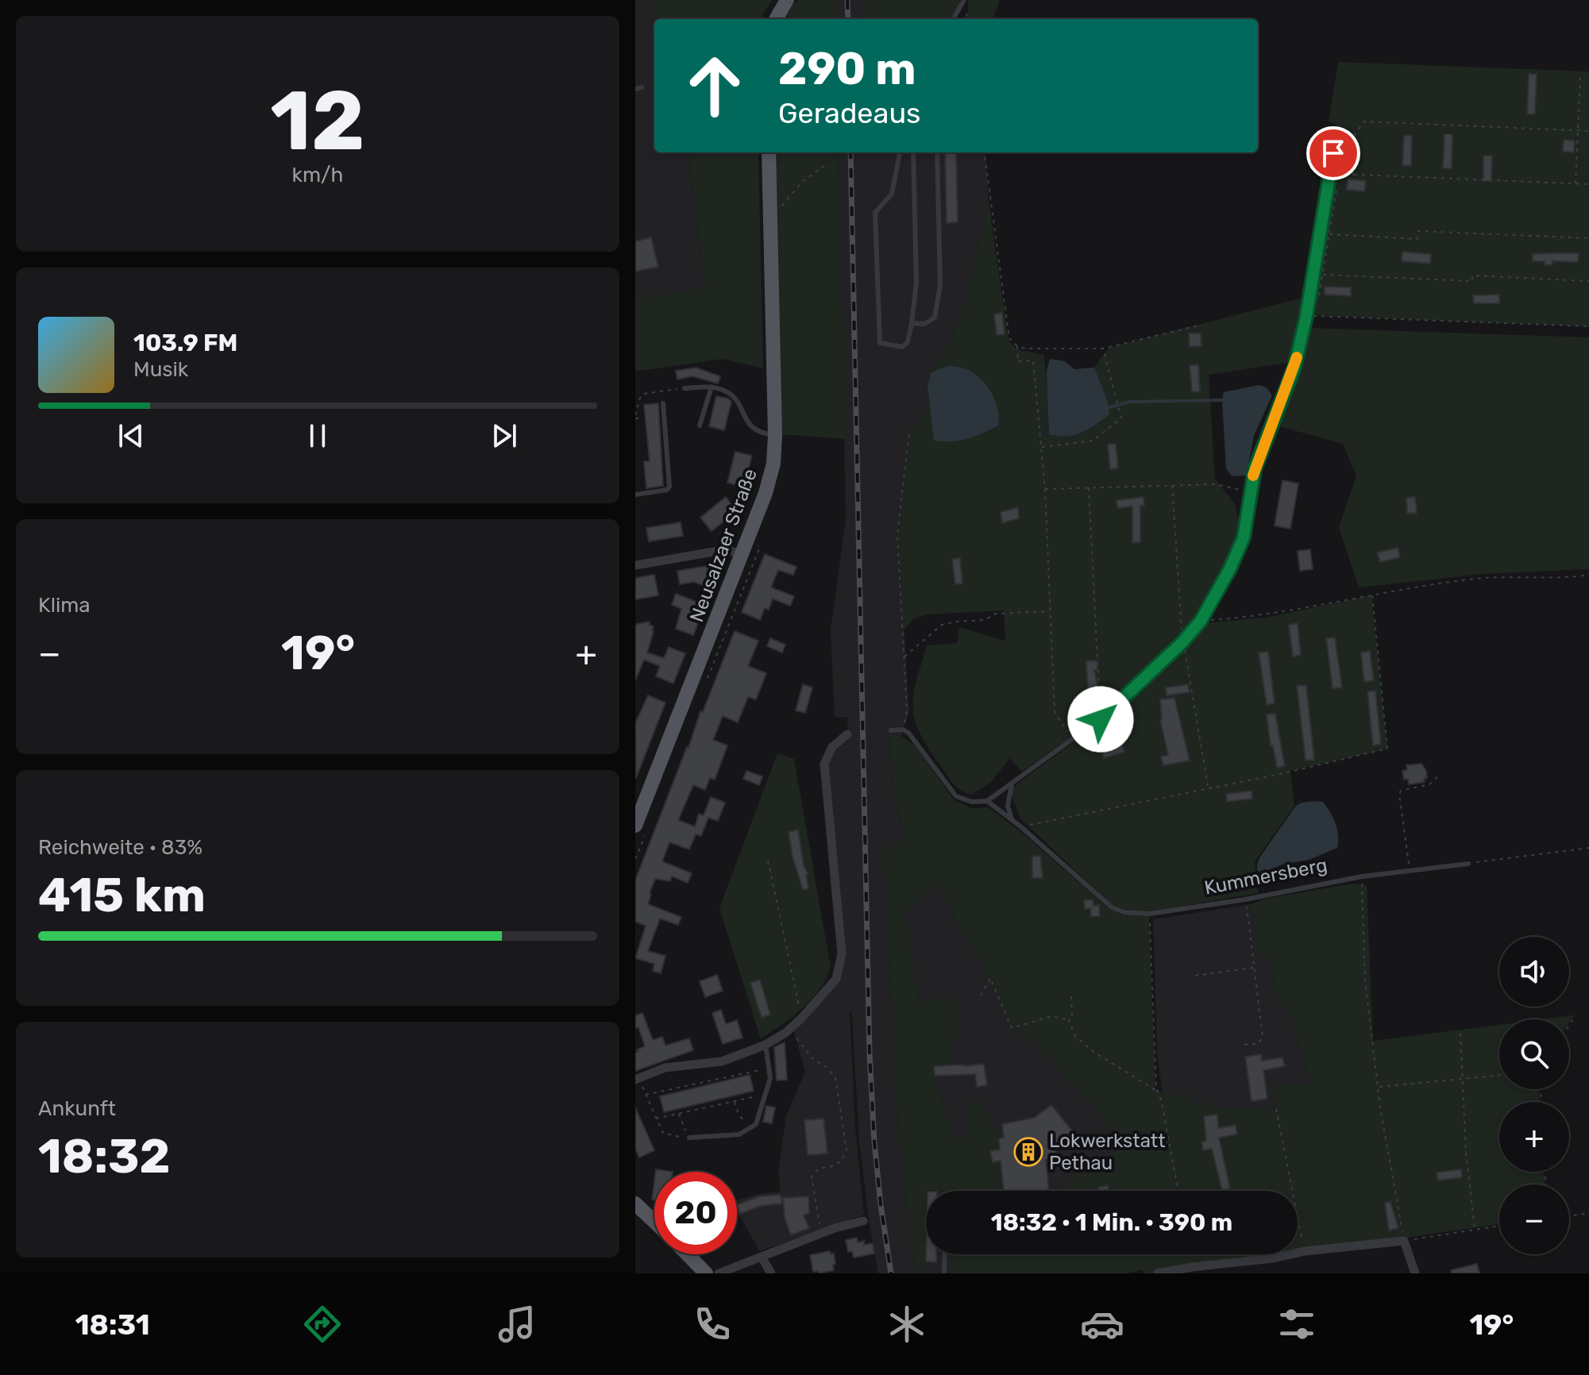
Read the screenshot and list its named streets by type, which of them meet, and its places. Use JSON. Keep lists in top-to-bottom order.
{
  "streets": {
    "main road": ["Neusalzaer Straße"],
    "lane": ["Kummersberg"]
  },
  "places": {
    "building": ["Lokwerkstatt Pethau"]
  },
  "page": {
    "tile": [
      ["12", "km/h"],
      "Klima",
      ["Reichweite · 83%", "415 km"],
      ["Ankunft", "18:32"]
    ],
    "turn": ["290 m", "Geradeaus"],
    "song": ["103.9 FM", "Musik"],
    "heat": ["−", "19°", "+"],
    "map_buttons": ["+", "−"],
    "limit": "20",
    "trip": "18:32 · 1 Min. · 390 m",
    "tabs": ["18:31", "19°"]
  }
}
